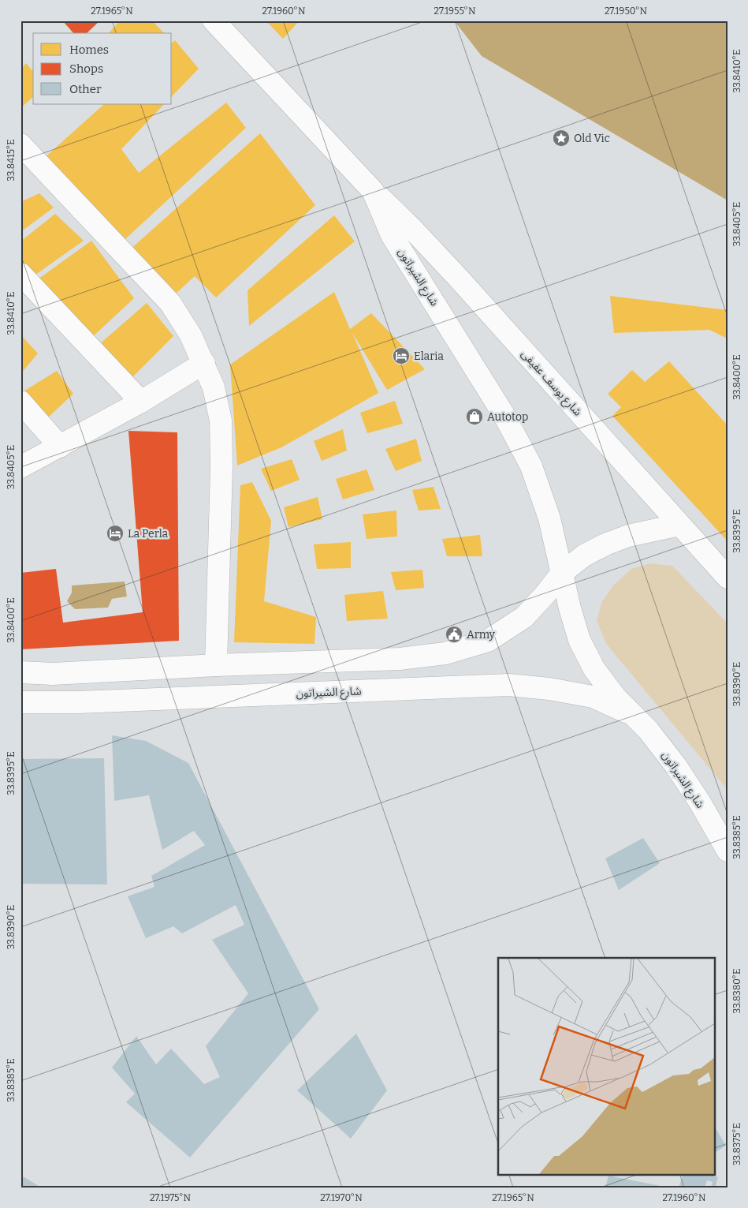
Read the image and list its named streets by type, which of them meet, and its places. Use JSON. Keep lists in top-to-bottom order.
{
  "streets": {
    "street": ["شارع الشيراتون", "شارع يوسف عفيفى"]
  },
  "crossings": [
    ["شارع الشيراتون", "شارع يوسف عفيفى"]
  ],
  "places": {
    "place": ["Old Vic"],
    "hotel": ["Elaria", "La Perla"],
    "shop": ["Autotop"],
    "public building": ["Army"]
  },
  "legend": ["Homes", "Shops", "Other"],
  "coordinates": [
    "27.1965°N",
    "27.1960°N",
    "27.1955°N",
    "27.1950°N",
    "33.8410°E",
    "33.8415°E",
    "33.8405°E",
    "33.8400°E",
    "33.8395°E",
    "33.8390°E",
    "33.8385°E",
    "33.8380°E",
    "33.8375°E",
    "27.1975°N",
    "27.1970°N"
  ]
}
